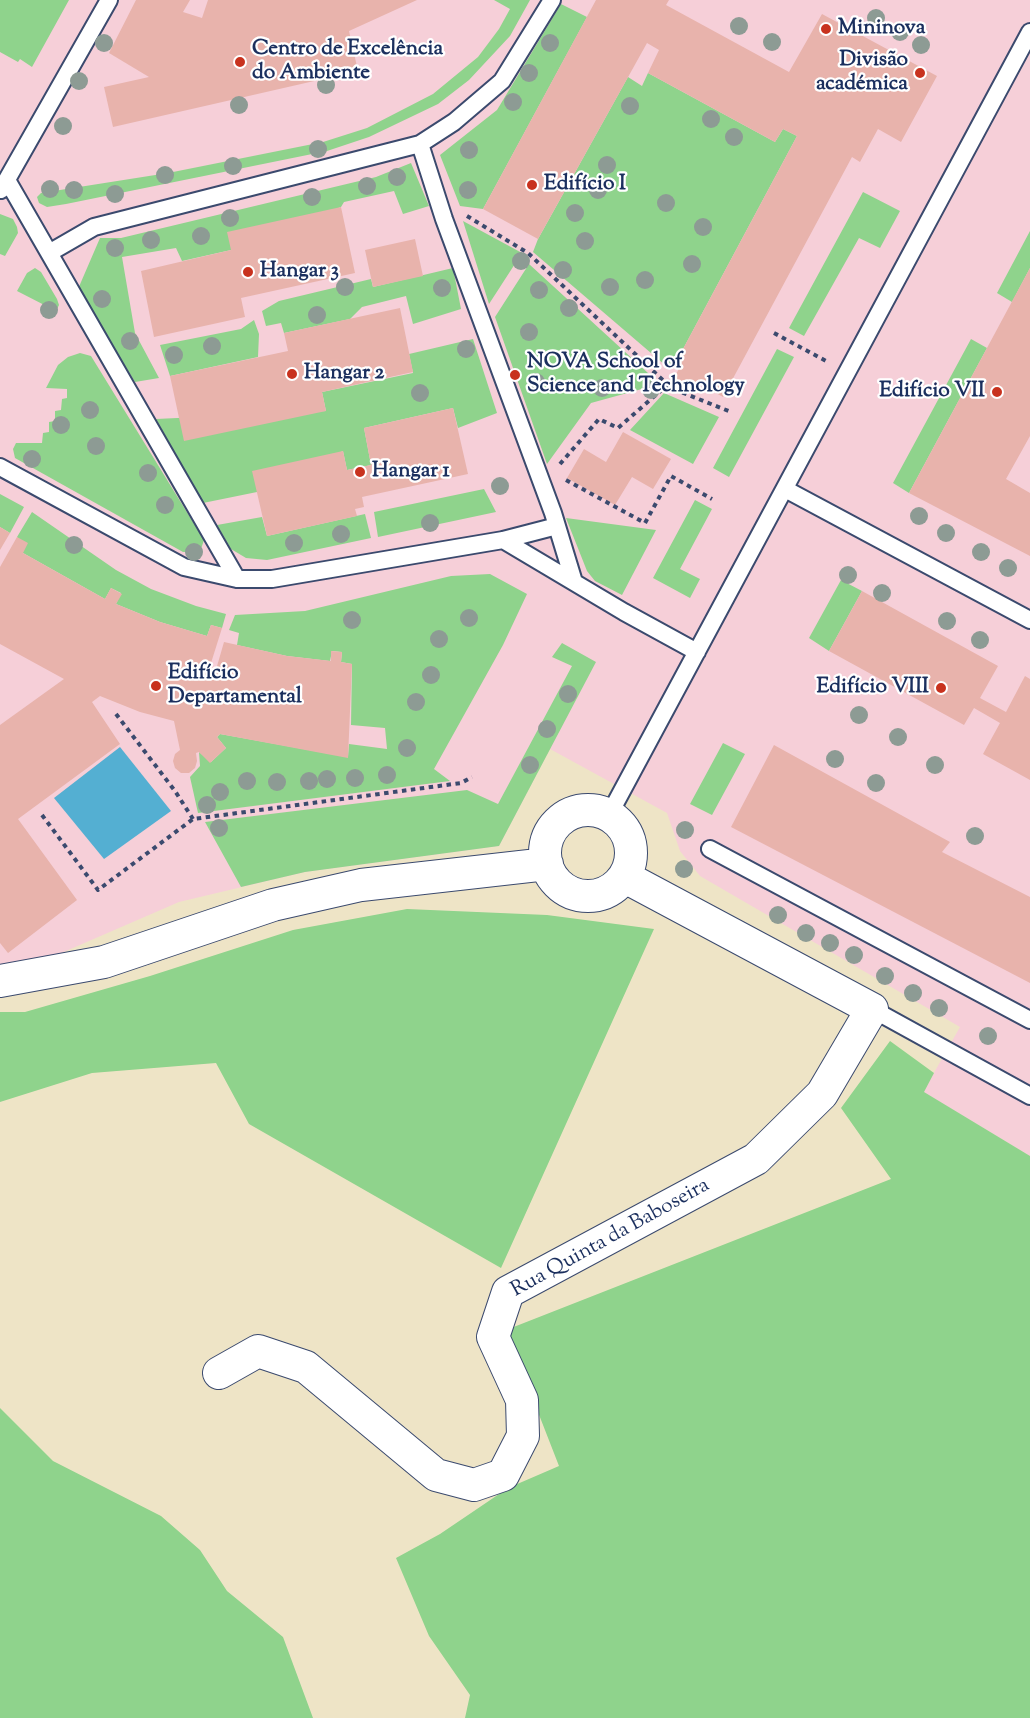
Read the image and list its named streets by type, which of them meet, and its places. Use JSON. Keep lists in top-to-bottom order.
{
  "streets": {
    "street": ["Rua Quinta da Baboseira"]
  },
  "places": [
    "Mininova",
    "Centro de Excelência do Ambiente",
    "Divisão académica",
    "Edifício I",
    "Hangar 3",
    "Hangar 2",
    "NOVA School of Science and Technology",
    "Edifício VII",
    "Hangar 1",
    "Edifício Departamental",
    "Edifício VIII"
  ]
}
